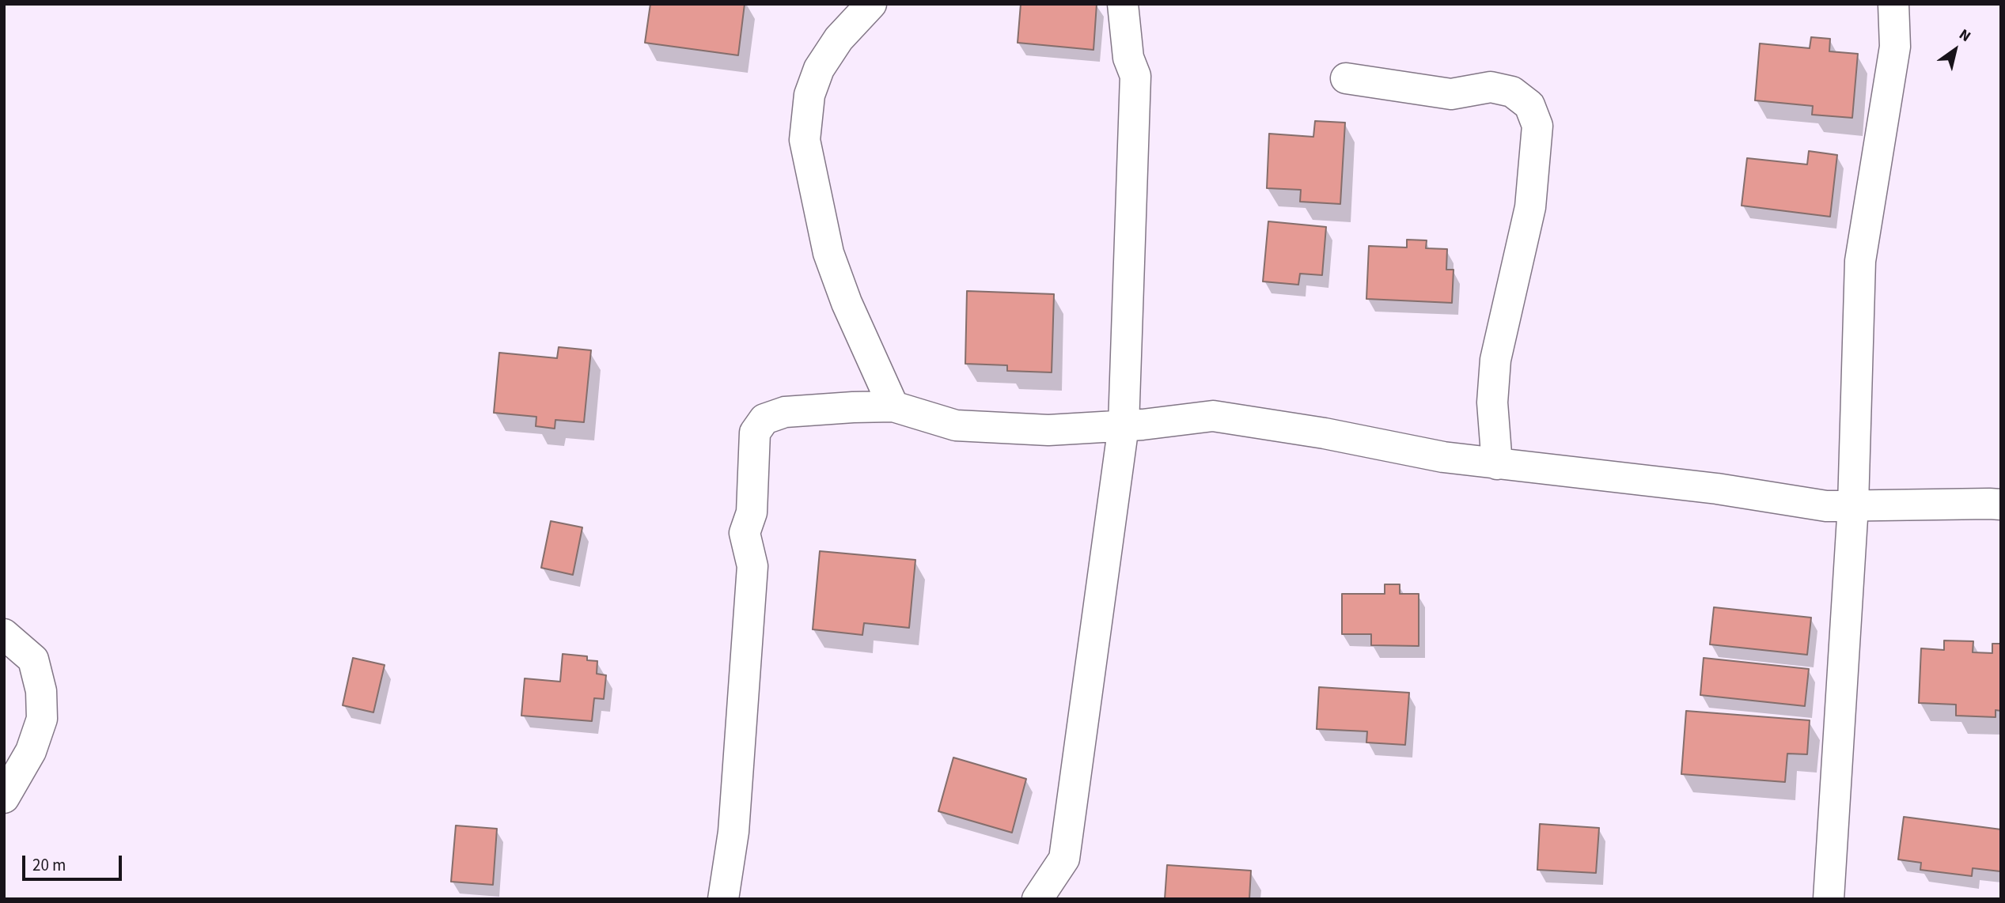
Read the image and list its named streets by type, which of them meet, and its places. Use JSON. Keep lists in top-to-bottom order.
{
  "scale_bar": "20 m",
  "north": "top right"
}
